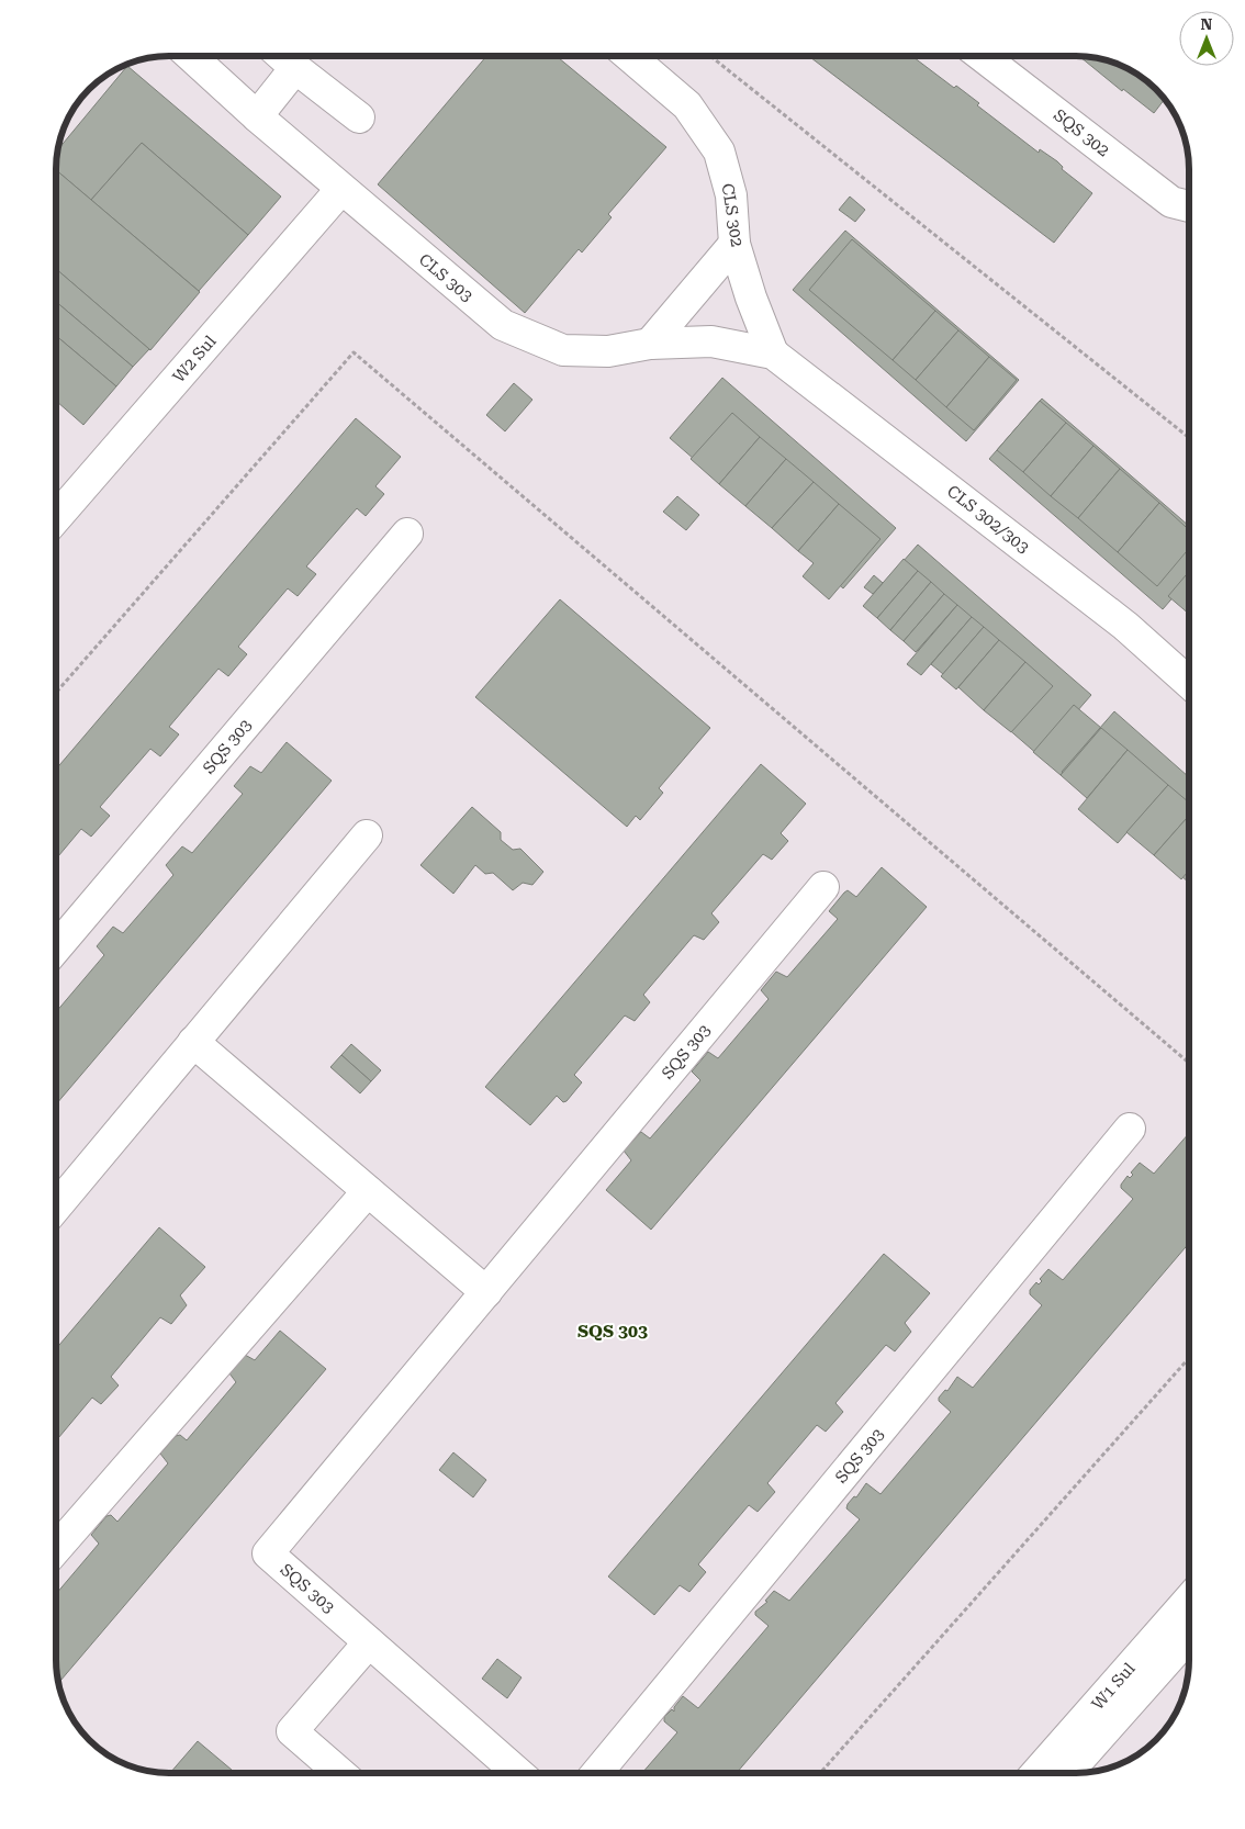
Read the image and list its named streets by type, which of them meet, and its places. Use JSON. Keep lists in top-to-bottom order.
{
  "streets": {
    "street": [
      "SQS 302",
      "CLS 302",
      "CLS 303",
      "W2 Sul",
      "CLS 302/303",
      "SQS 303",
      "W1 Sul"
    ]
  },
  "crossings": [
    ["CLS 302", "CLS 303"],
    ["CLS 302", "CLS 302/303"],
    ["CLS 303", "W2 Sul"],
    ["CLS 303", "CLS 302/303"]
  ],
  "districts": ["SQS 303"],
  "north": "top"
}
